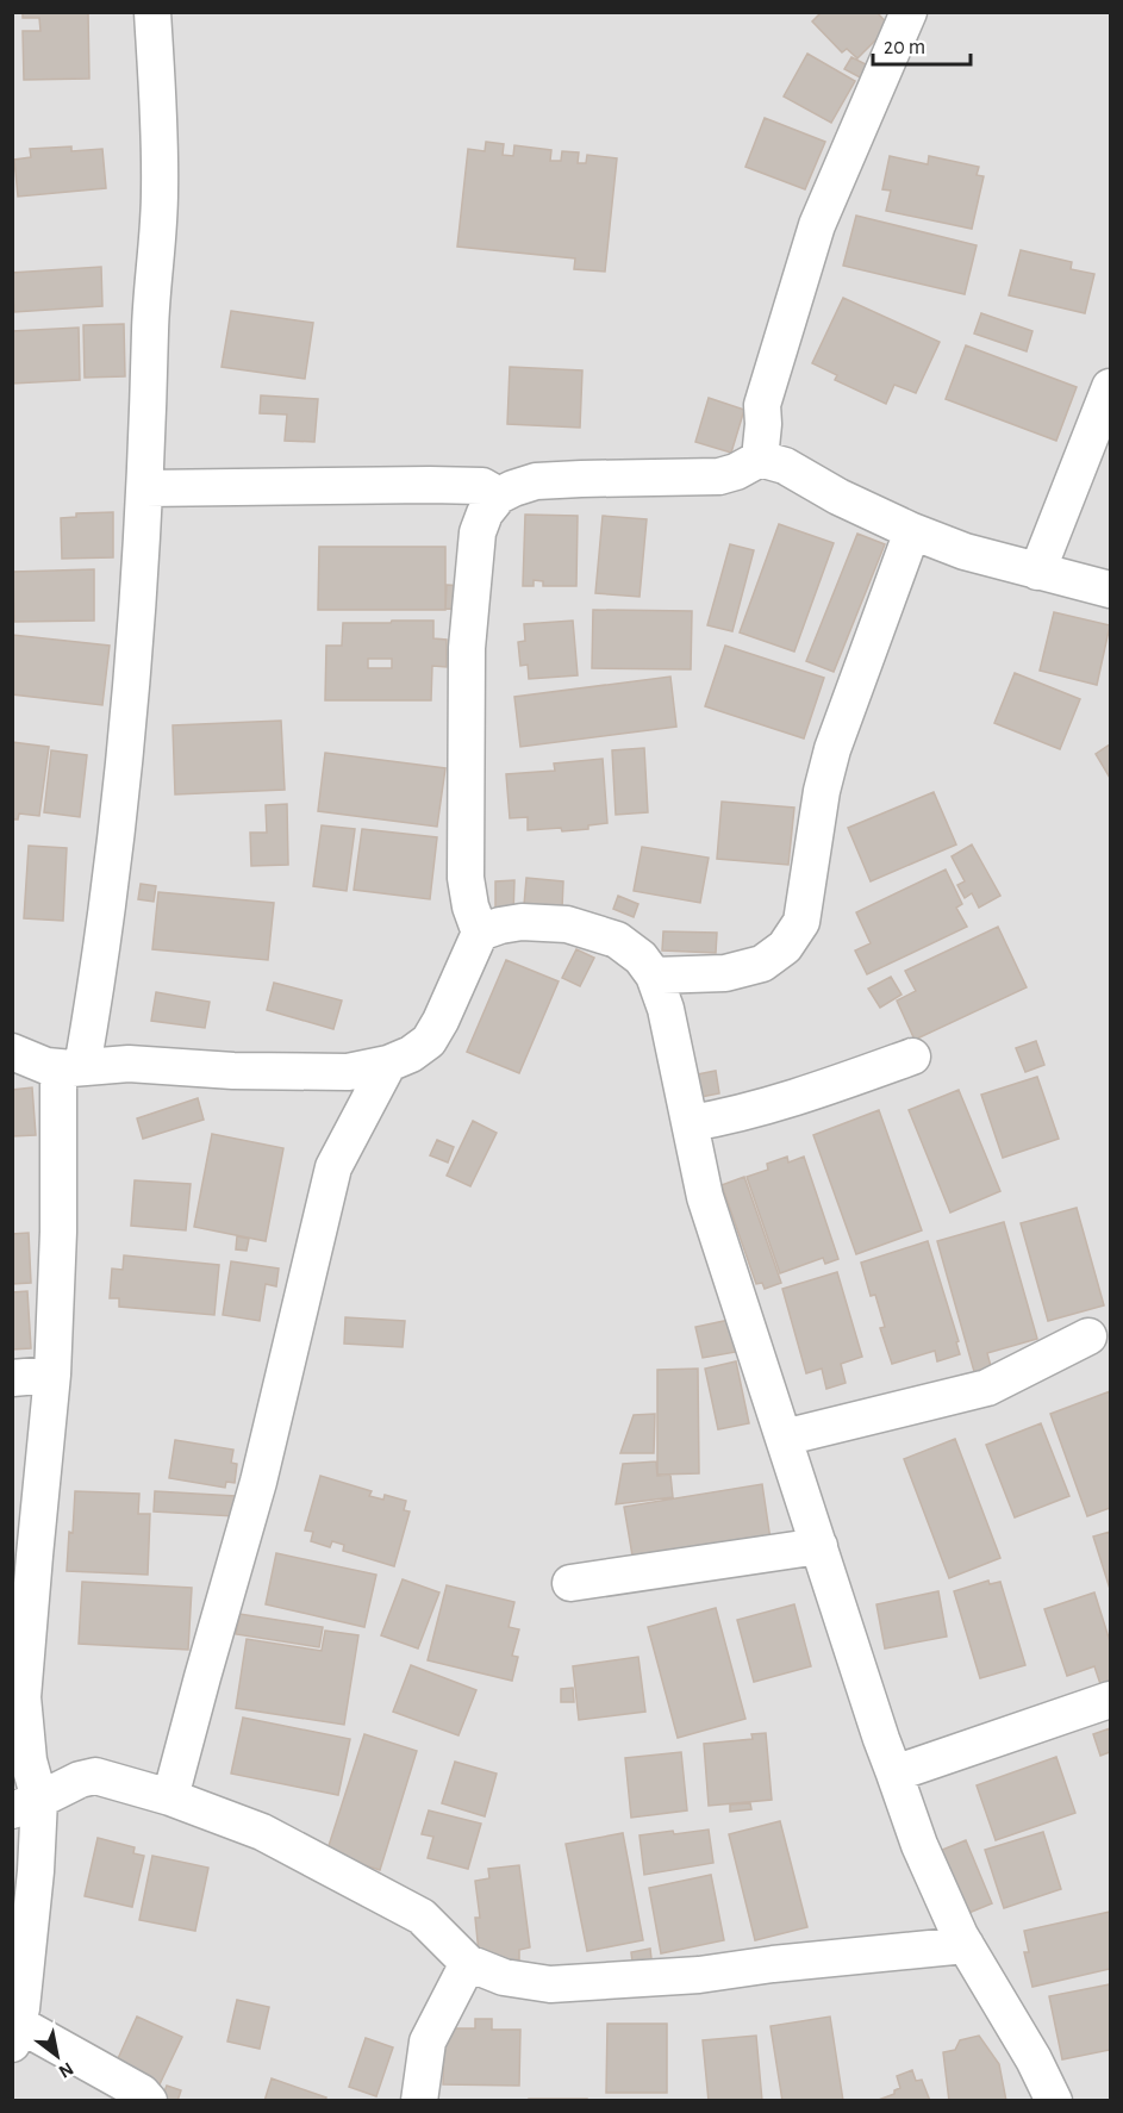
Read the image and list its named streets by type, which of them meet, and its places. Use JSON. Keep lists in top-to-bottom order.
{
  "scale_bar": "20 m",
  "north": "bottom right"
}
